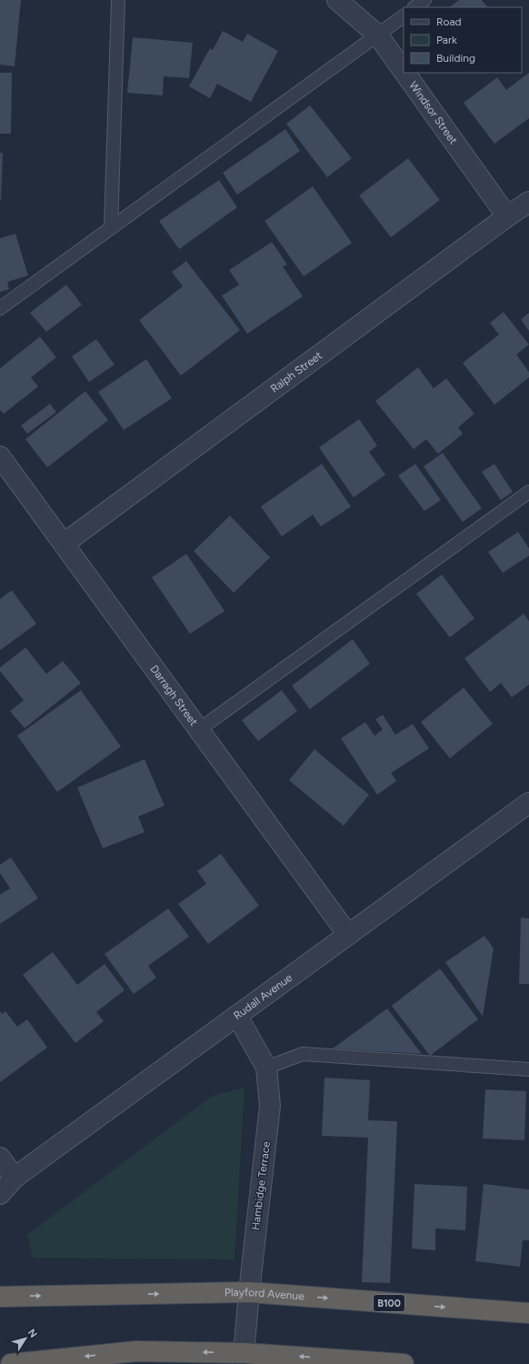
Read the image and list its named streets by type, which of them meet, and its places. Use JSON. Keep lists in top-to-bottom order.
{
  "streets": {
    "highway": ["Playford Avenue", "B100"],
    "street": [
      "Windsor Street",
      "Ralph Street",
      "Darragh Street",
      "Rudall Avenue",
      "Hambidge Terrace"
    ]
  },
  "crossings": [
    ["Windsor Street", "Ralph Street"],
    ["Ralph Street", "Darragh Street"],
    ["Darragh Street", "Rudall Avenue"],
    ["Rudall Avenue", "Hambidge Terrace"],
    ["Hambidge Terrace", "Playford Avenue"]
  ],
  "legend": ["Road", "Park", "Building"],
  "north": "top right"
}
